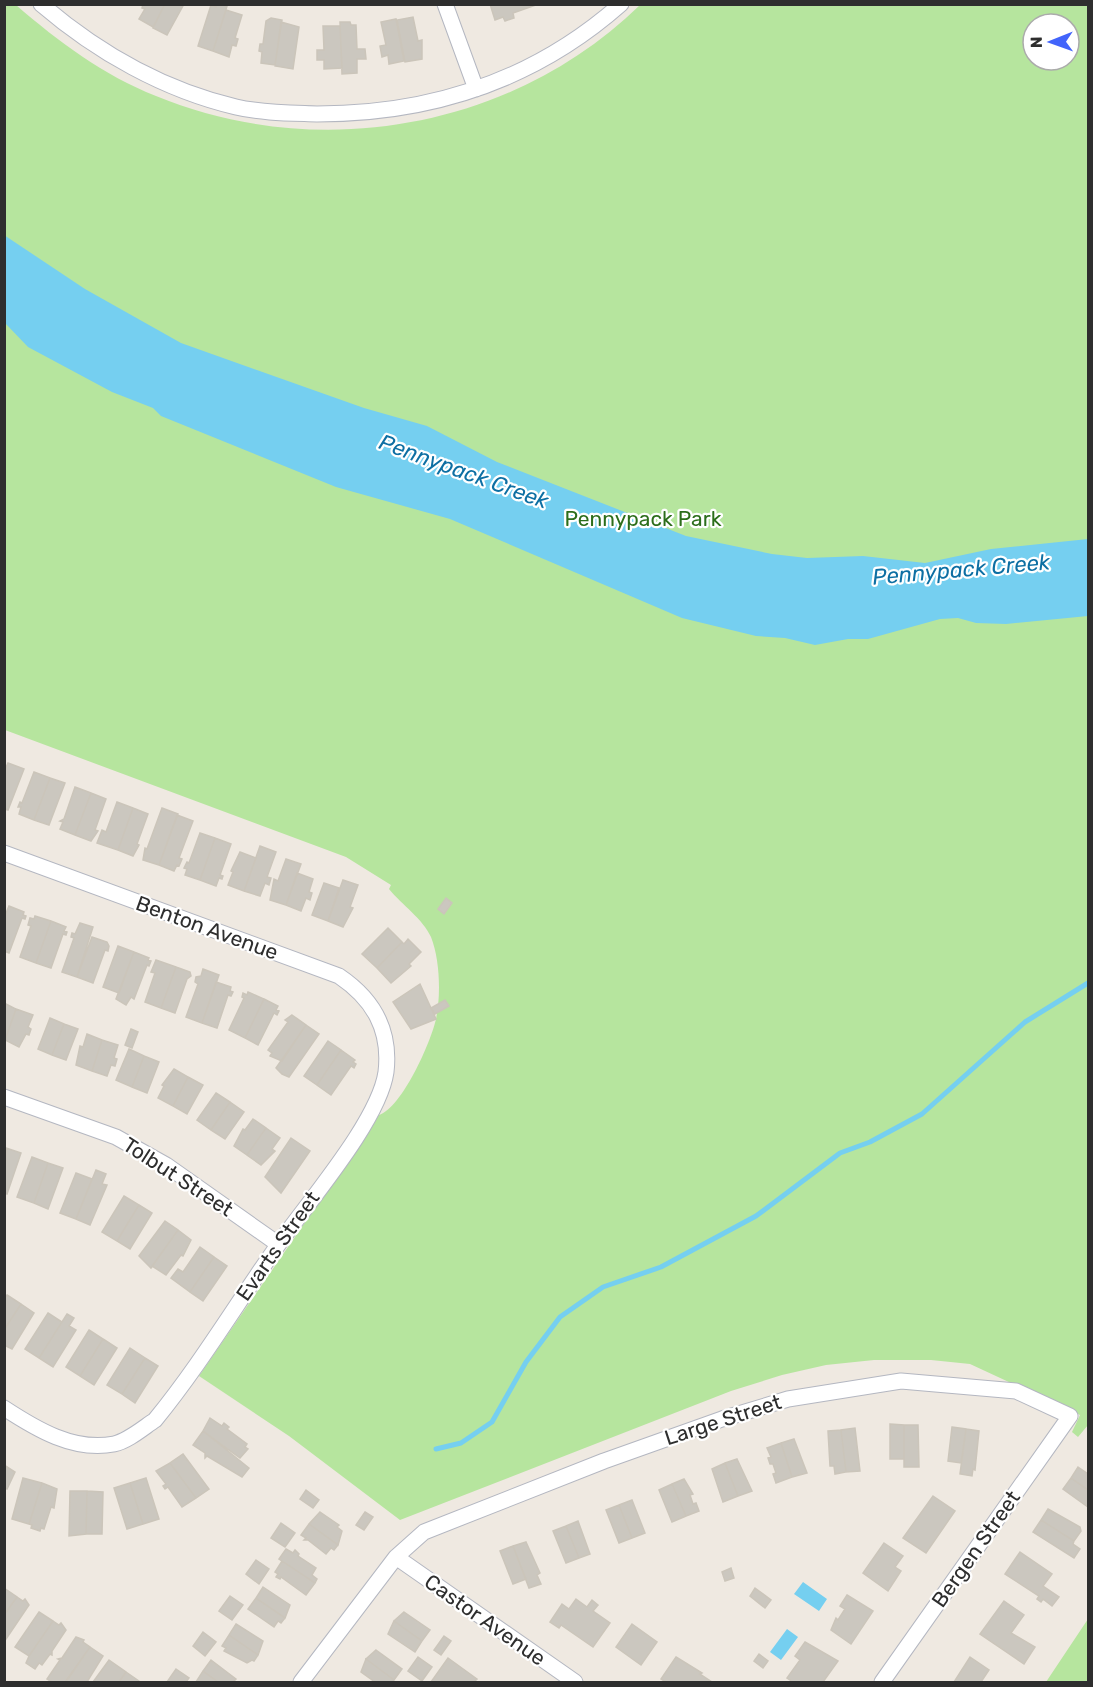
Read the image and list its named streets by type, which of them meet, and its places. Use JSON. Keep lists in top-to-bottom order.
{
  "streets": {
    "street": [
      "Benton Avenue",
      "Tolbut Street",
      "Evarts Street",
      "Large Street",
      "Bergen Street",
      "Castor Avenue"
    ]
  },
  "crossings": [
    ["Benton Avenue", "Evarts Street"],
    ["Tolbut Street", "Evarts Street"],
    ["Large Street", "Bergen Street"],
    ["Large Street", "Castor Avenue"]
  ],
  "water": ["Pennypack Creek"],
  "parks": ["Pennypack Park"],
  "north": "left"
}
